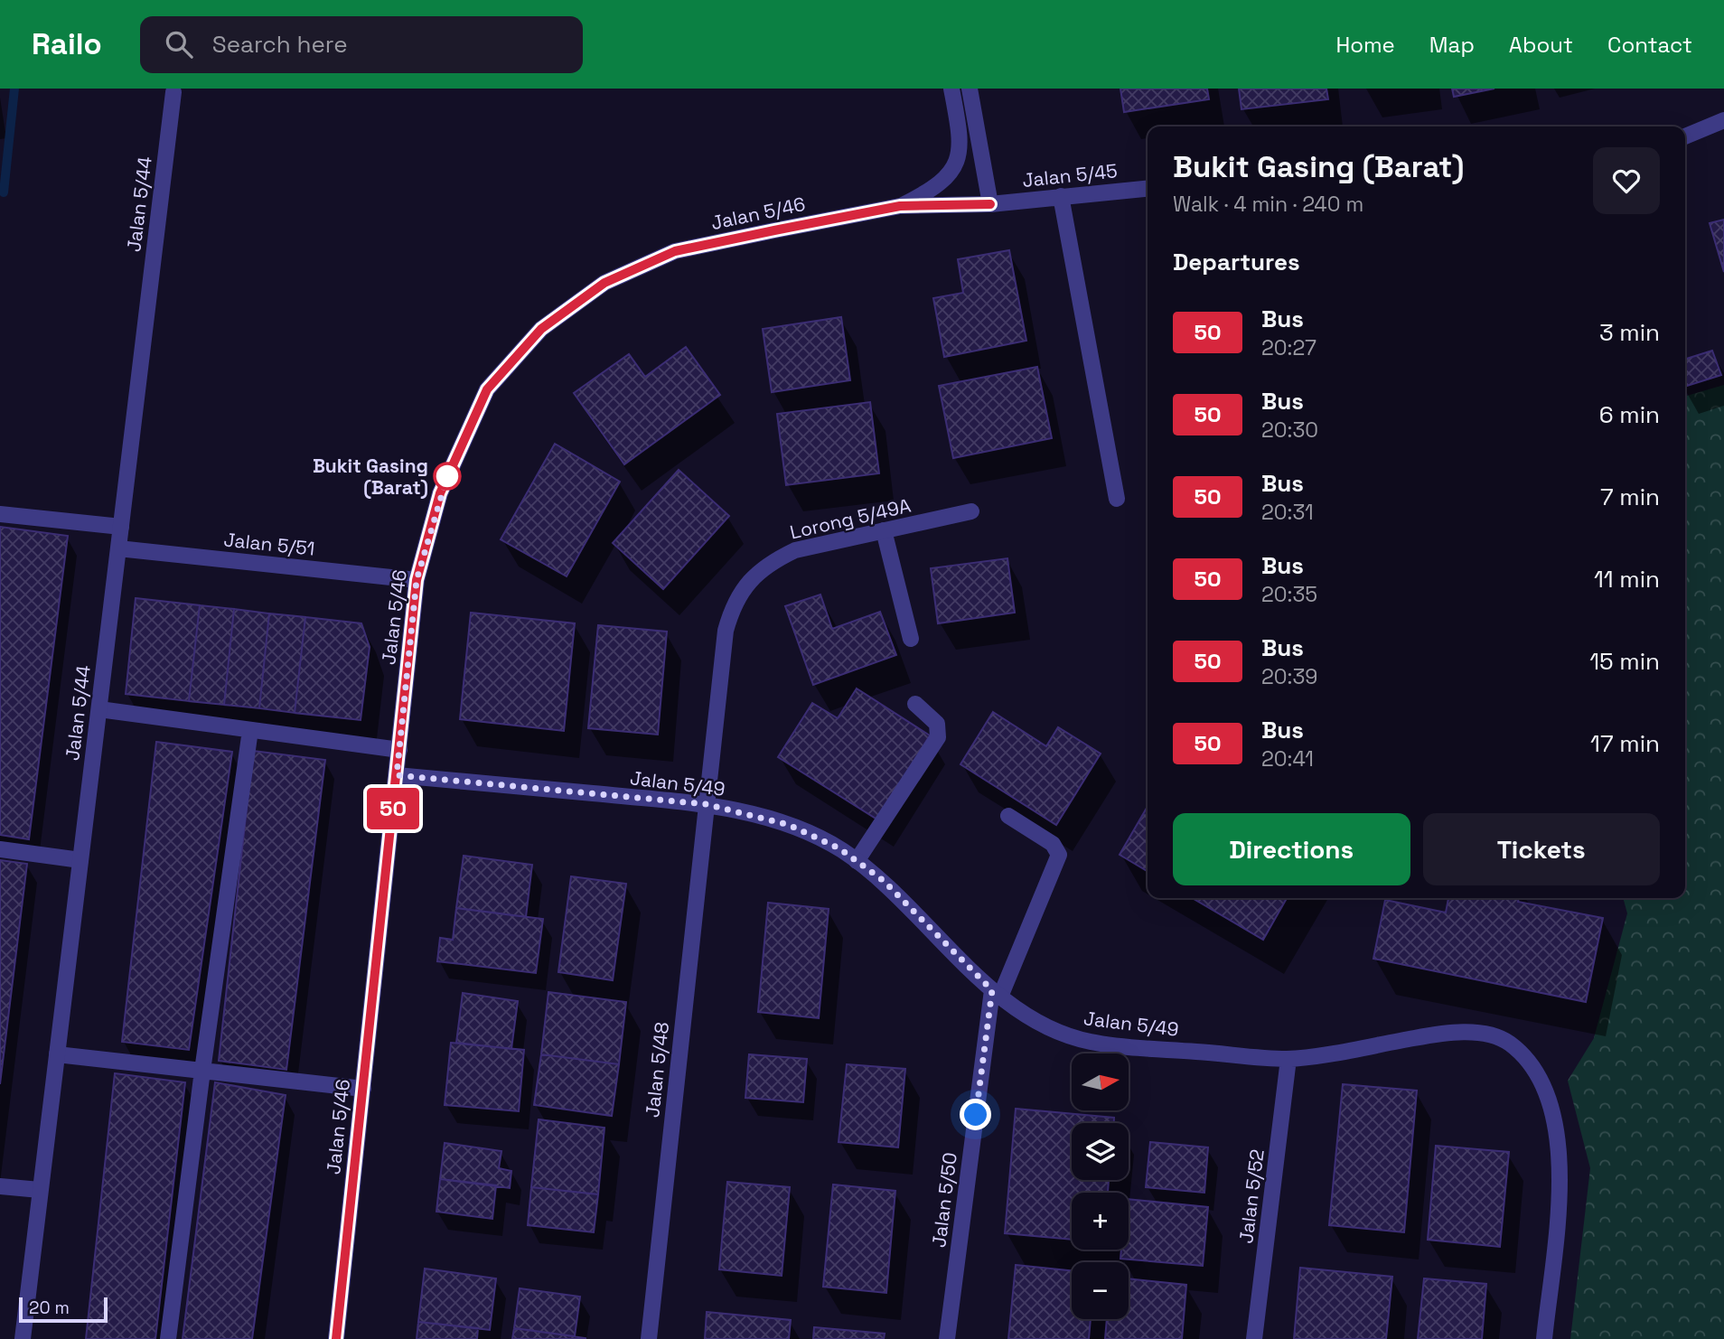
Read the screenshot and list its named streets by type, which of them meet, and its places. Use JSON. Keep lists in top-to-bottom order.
{
  "streets": {
    "street": [
      "Jalan 5/45",
      "Jalan 5/44",
      "Jalan 5/46",
      "Lorong 5/49A",
      "Jalan 5/51",
      "Jalan 5/49",
      "Jalan 5/48",
      "Jalan 5/52",
      "Jalan 5/50"
    ]
  },
  "crossings": [
    ["Jalan 5/45", "Jalan 5/46"],
    ["Jalan 5/44", "Jalan 5/51"],
    ["Jalan 5/46", "Jalan 5/51"],
    ["Jalan 5/46", "Jalan 5/49"],
    ["Lorong 5/49A", "Jalan 5/49"],
    ["Lorong 5/49A", "Jalan 5/48"],
    ["Jalan 5/49", "Jalan 5/48"],
    ["Jalan 5/49", "Jalan 5/52"],
    ["Jalan 5/49", "Jalan 5/50"]
  ],
  "places": ["Bukit Gasing (Barat)"],
  "lines": ["bus line 50"],
  "scale_bar": "20 m",
  "north": "right",
  "page": {
    "header": "Railo",
    "search": "Search here",
    "nav": [
      "Home",
      "Map",
      "About",
      "Contact"
    ],
    "on_map": "50",
    "heading": [
      ["Bukit Gasing (Barat)", "Walk · 4 min · 240 m"],
      "Departures"
    ],
    "list": [
      {
        "mark": "50",
        "name": "Bus",
        "note": "20:27",
        "value": "3 min"
      },
      {
        "mark": "50",
        "name": "Bus",
        "note": "20:30",
        "value": "6 min"
      },
      {
        "mark": "50",
        "name": "Bus",
        "note": "20:31",
        "value": "7 min"
      },
      {
        "mark": "50",
        "name": "Bus",
        "note": "20:35",
        "value": "11 min"
      },
      {
        "mark": "50",
        "name": "Bus",
        "note": "20:39",
        "value": "15 min"
      },
      {
        "mark": "50",
        "name": "Bus",
        "note": "20:41",
        "value": "17 min"
      }
    ],
    "buttons": ["Directions", "Tickets"],
    "map_buttons": ["+", "−"],
    "scale": "20 m"
  }
}
